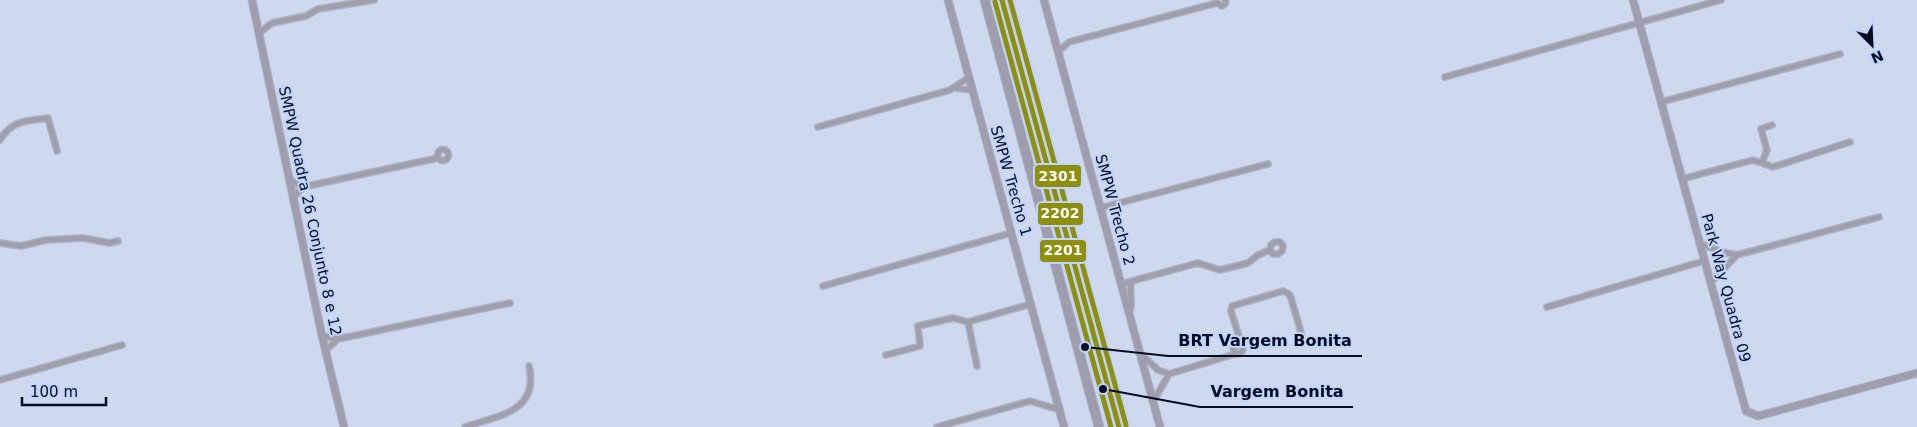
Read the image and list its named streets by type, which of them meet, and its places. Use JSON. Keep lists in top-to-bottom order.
{
  "streets": {
    "street": [
      "SMPW Trecho 1",
      "SMPW Trecho 2",
      "SMPW Quadra 26 Conjunto 8 e 12",
      "Park Way Quadra 09"
    ]
  },
  "places": ["BRT Vargem Bonita", "Vargem Bonita"],
  "lines": ["transit line 2202", "transit line 2301", "transit line 2201"],
  "scale_bar": "100 m",
  "north": "bottom right"
}
